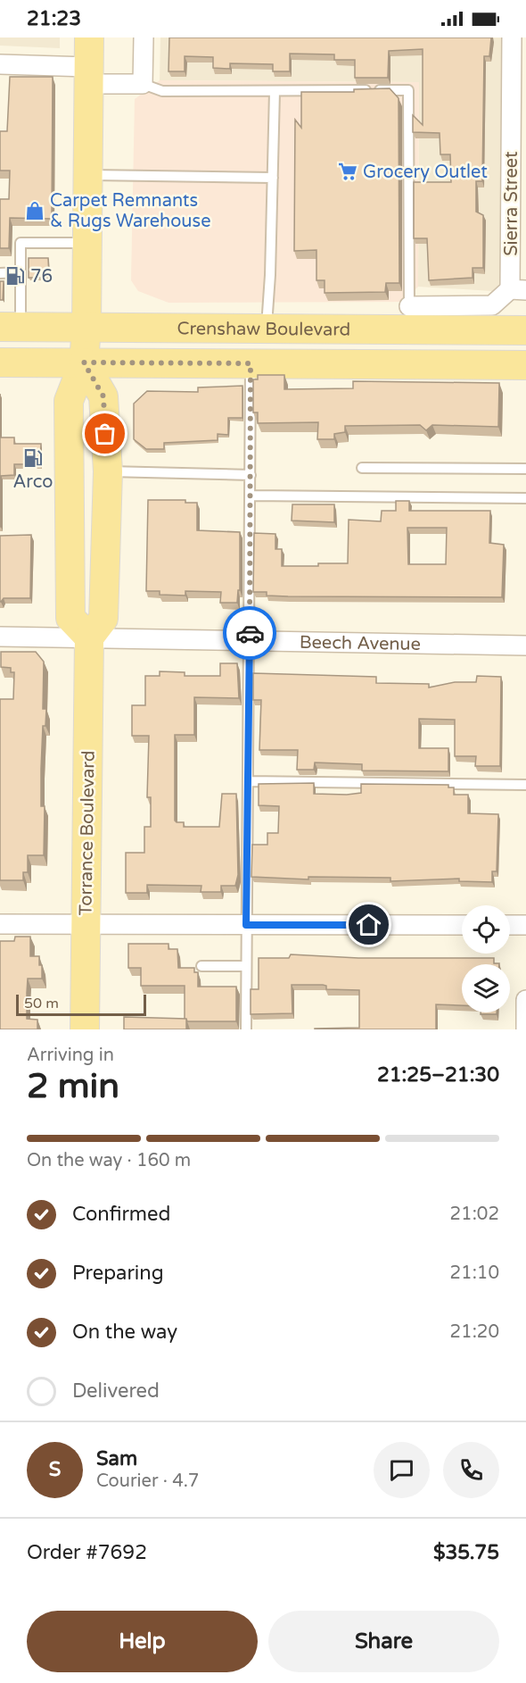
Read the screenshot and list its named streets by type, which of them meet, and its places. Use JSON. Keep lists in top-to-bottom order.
{
  "streets": {
    "main road": ["Crenshaw Boulevard", "Torrance Boulevard"],
    "street": ["Sierra Street", "Beech Avenue"]
  },
  "crossings": [
    ["Beech Avenue", "Torrance Boulevard"]
  ],
  "places": {
    "supermarket": ["Grocery Outlet"],
    "shop": ["Carpet Remnants & Rugs Warehouse"],
    "fuel station": ["76", "Arco"]
  },
  "scale_bar": "50 m",
  "page": {
    "status": "21:23",
    "scale": "50 m",
    "heading": ["2 min", "Arriving in", "21:25–21:30"],
    "panel": [
      "Sam",
      "Courier · 4.7",
      "Order #7692",
      "$35.75"
    ],
    "bar": "On the way · 160 m",
    "list": [
      ["Confirmed", "21:02"],
      ["Preparing", "21:10"],
      ["On the way", "21:20"],
      "Delivered"
    ],
    "round": "S",
    "buttons": ["Help", "Share"]
  }
}
